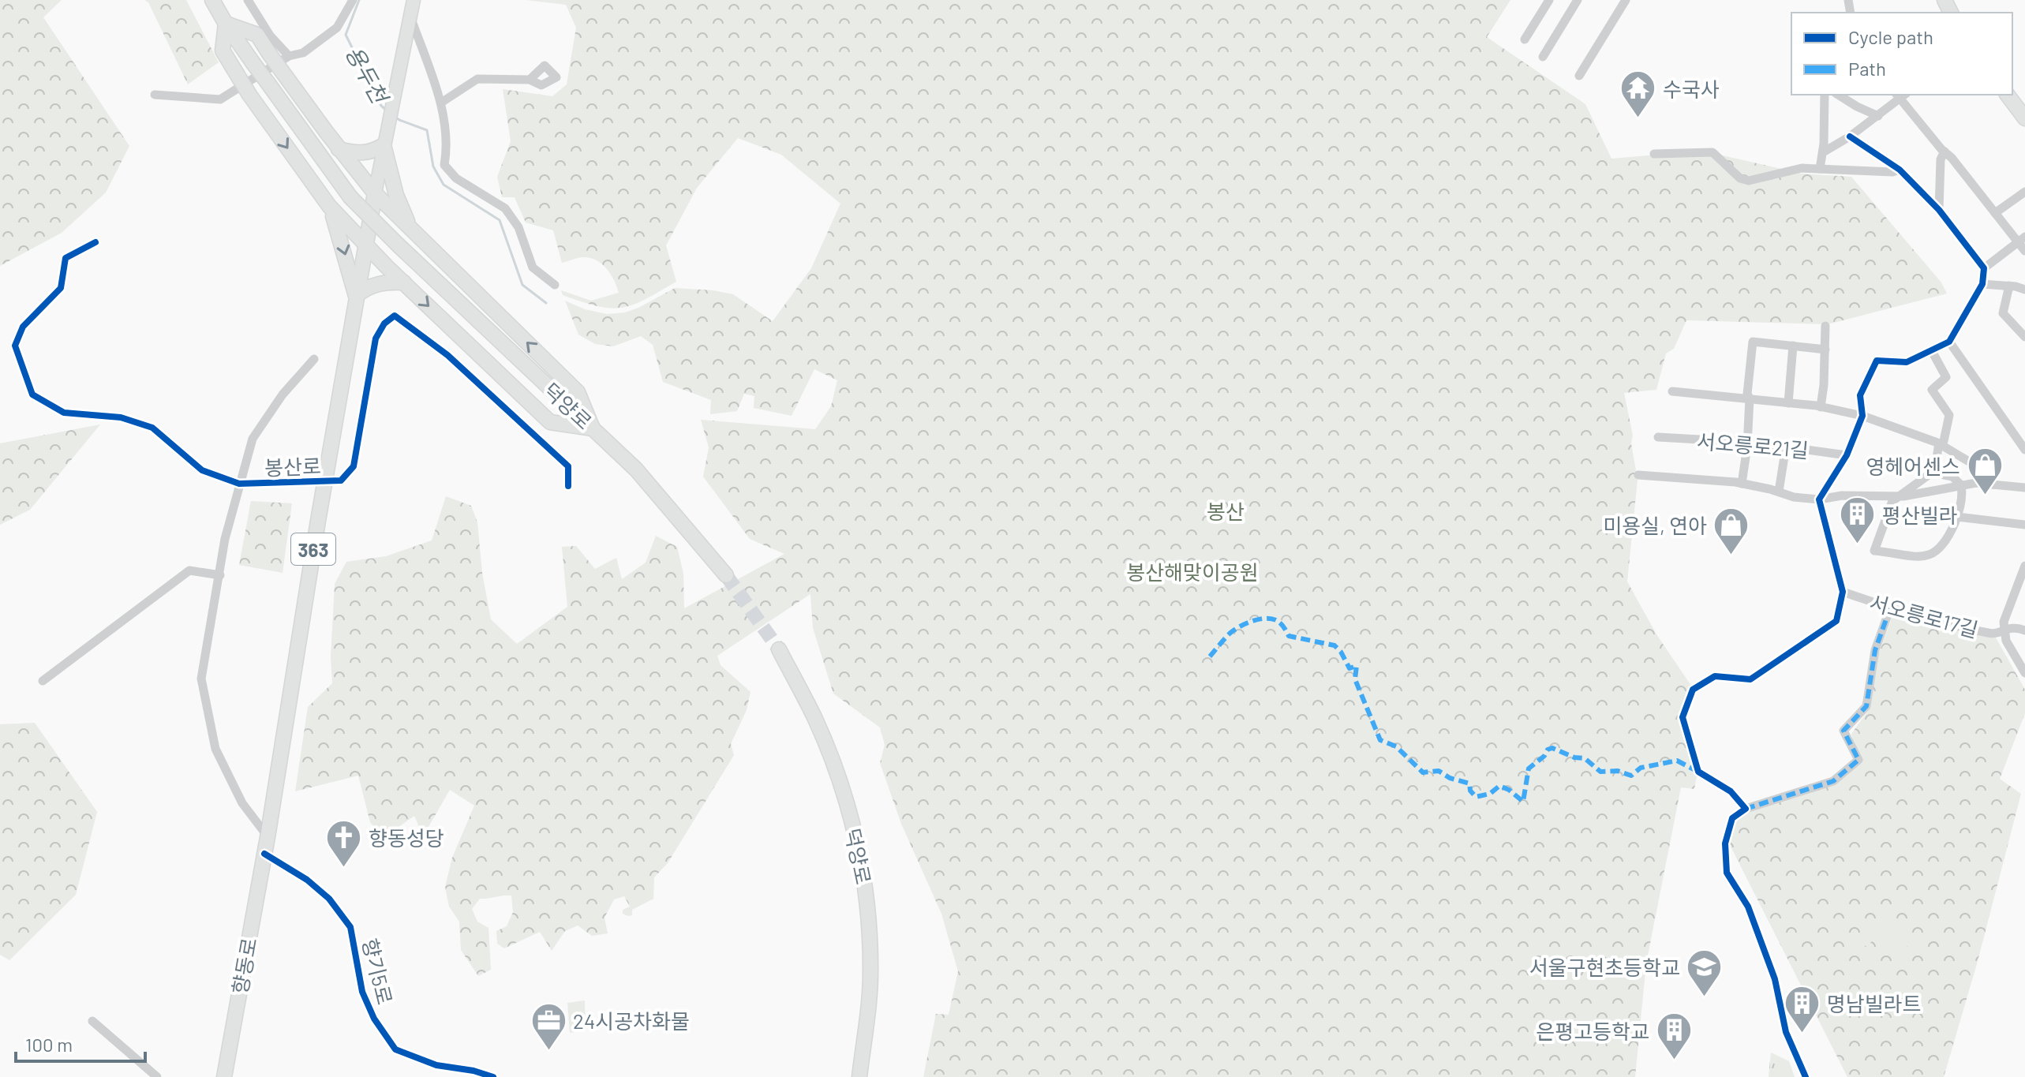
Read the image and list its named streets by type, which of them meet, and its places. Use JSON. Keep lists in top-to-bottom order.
{
  "streets": {
    "main road": [
      "덕양로",
      "봉산로",
      "363",
      "향동로"
    ],
    "street": ["서오릉로21길", "서오릉로17길", "향기5로"]
  },
  "crossings": [
    ["봉산로", "363"],
    ["봉산로", "향동로"],
    ["봉산로", "향기5로"],
    ["향동로", "향기5로"]
  ],
  "water": ["용두천"],
  "parks": ["봉산", "봉산해맞이공원"],
  "places": {
    "temple": ["수국사"],
    "shop": ["영헤어센스", "미용실, 연아"],
    "building": ["평산빌라", "명남빌라트", "은평고등학교"],
    "church": ["향동성당"],
    "school or university": ["서울구현초등학교"],
    "office": ["24시공차화물"]
  },
  "legend": ["Cycle path", "Path"],
  "scale_bar": "100 m"
}
